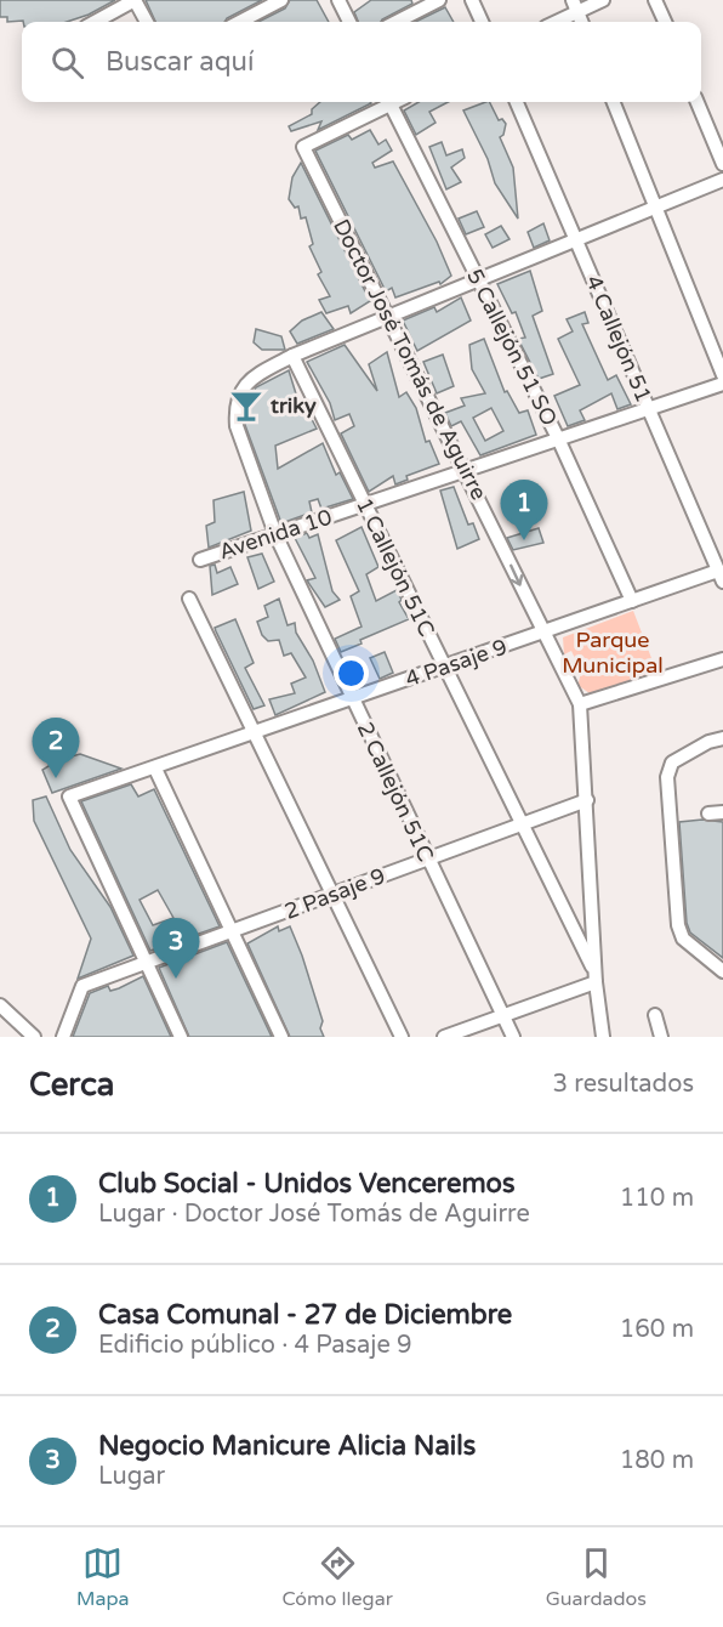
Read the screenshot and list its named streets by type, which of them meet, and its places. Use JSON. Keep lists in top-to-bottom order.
{
  "streets": {
    "street": [
      "4 Callejón 51",
      "5 Callejón 51 SO",
      "Doctor José Tomás de Aguirre",
      "Avenida 10",
      "1 Callejón 51C",
      "4 Pasaje 9",
      "2 Callejón 51C",
      "2 Pasaje 9"
    ]
  },
  "crossings": [
    ["4 Callejón 51", "Avenida 10"],
    ["4 Callejón 51", "4 Pasaje 9"],
    ["5 Callejón 51 SO", "Avenida 10"],
    ["5 Callejón 51 SO", "4 Pasaje 9"],
    ["Doctor José Tomás de Aguirre", "Avenida 10"],
    ["Doctor José Tomás de Aguirre", "1 Callejón 51C"],
    ["Doctor José Tomás de Aguirre", "4 Pasaje 9"],
    ["Doctor José Tomás de Aguirre", "2 Pasaje 9"],
    ["Avenida 10", "1 Callejón 51C"],
    ["Avenida 10", "2 Callejón 51C"],
    ["1 Callejón 51C", "4 Pasaje 9"],
    ["1 Callejón 51C", "2 Callejón 51C"],
    ["1 Callejón 51C", "2 Pasaje 9"],
    ["4 Pasaje 9", "2 Callejón 51C"],
    ["4 Pasaje 9", "2 Pasaje 9"],
    ["2 Callejón 51C", "2 Pasaje 9"]
  ],
  "parks": ["Parque Municipal"],
  "places": {
    "bar": ["triky"]
  },
  "page": {
    "search": "Buscar aquí",
    "pins": ["1", "2", "3"],
    "heading": ["Cerca", "3 resultados"],
    "list": [
      {
        "mark": "1",
        "name": "Club Social - Unidos Venceremos",
        "note": "Lugar · Doctor José Tomás de Aguirre",
        "value": "110 m"
      },
      {
        "mark": "2",
        "name": "Casa Comunal - 27 de Diciembre",
        "note": "Edificio público · 4 Pasaje 9",
        "value": "160 m"
      },
      {
        "mark": "3",
        "name": "Negocio Manicure Alicia Nails",
        "note": "Lugar",
        "value": "180 m"
      }
    ],
    "nav": ["Mapa", "Cómo llegar", "Guardados"]
  }
}
